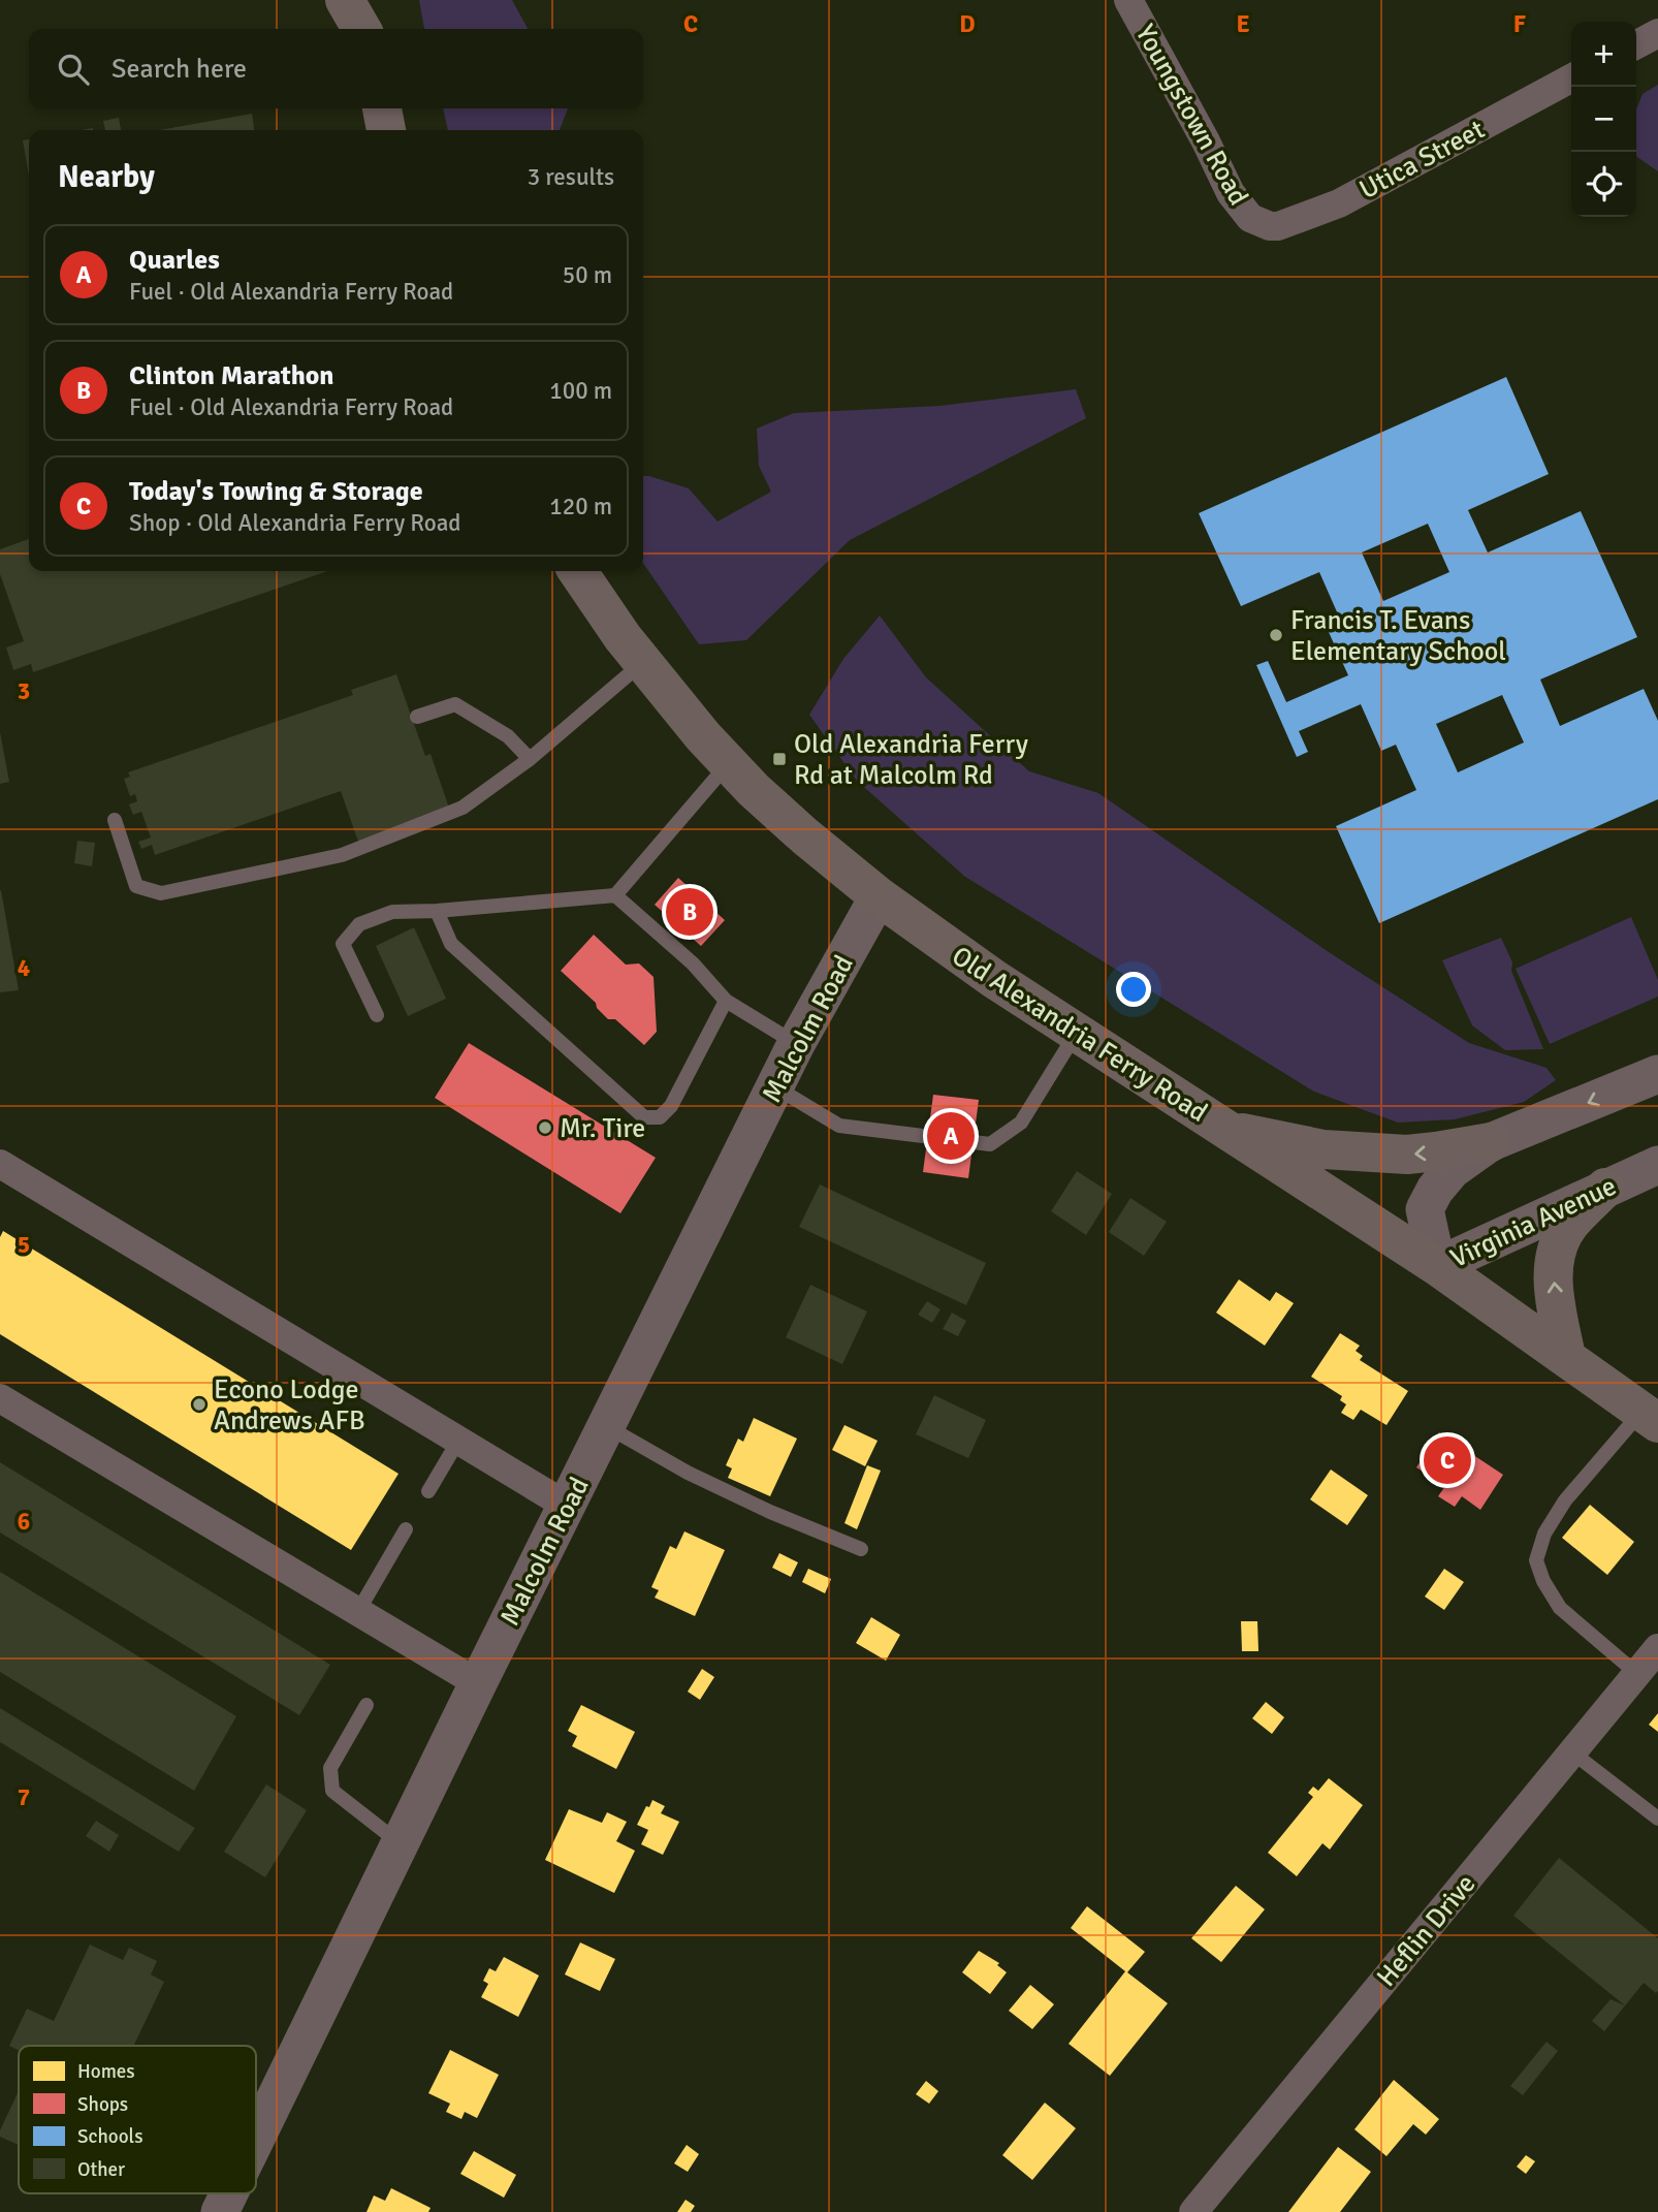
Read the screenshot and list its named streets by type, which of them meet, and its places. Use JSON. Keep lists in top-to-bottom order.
{
  "streets": {
    "main road": ["Old Alexandria Ferry Road"],
    "street": [
      "Youngstown Road",
      "Utica Street",
      "Malcolm Road",
      "Virginia Avenue",
      "Heflin Drive"
    ]
  },
  "crossings": [
    ["Youngstown Road", "Utica Street"],
    ["Malcolm Road", "Old Alexandria Ferry Road"],
    ["Old Alexandria Ferry Road", "Virginia Avenue"]
  ],
  "places": {
    "other": ["Francis T. Evans Elementary School", "Mr. Tire", "Econo Lodge Andrews AFB"],
    "transit": ["Old Alexandria Ferry Rd at Malcolm Rd"]
  },
  "legend": [
    "Homes",
    "Shops",
    "Schools",
    "Other"
  ],
  "page": {
    "map_buttons": ["+", "−"],
    "search": "Search here",
    "heading": ["Nearby", "3 results"],
    "list": [
      {
        "mark": "A",
        "name": "Quarles",
        "note": "Fuel · Old Alexandria Ferry Road",
        "value": "50 m"
      },
      {
        "mark": "B",
        "name": "Clinton Marathon",
        "note": "Fuel · Old Alexandria Ferry Road",
        "value": "100 m"
      },
      {
        "mark": "C",
        "name": "Today's Towing & Storage",
        "note": "Shop · Old Alexandria Ferry Road",
        "value": "120 m"
      }
    ],
    "pins": ["B", "A", "C"]
  },
  "grid": {
    "columns": [
      "C",
      "D",
      "E",
      "F"
    ],
    "rows": [
      "3",
      "4",
      "5",
      "6",
      "7"
    ]
  }
}
